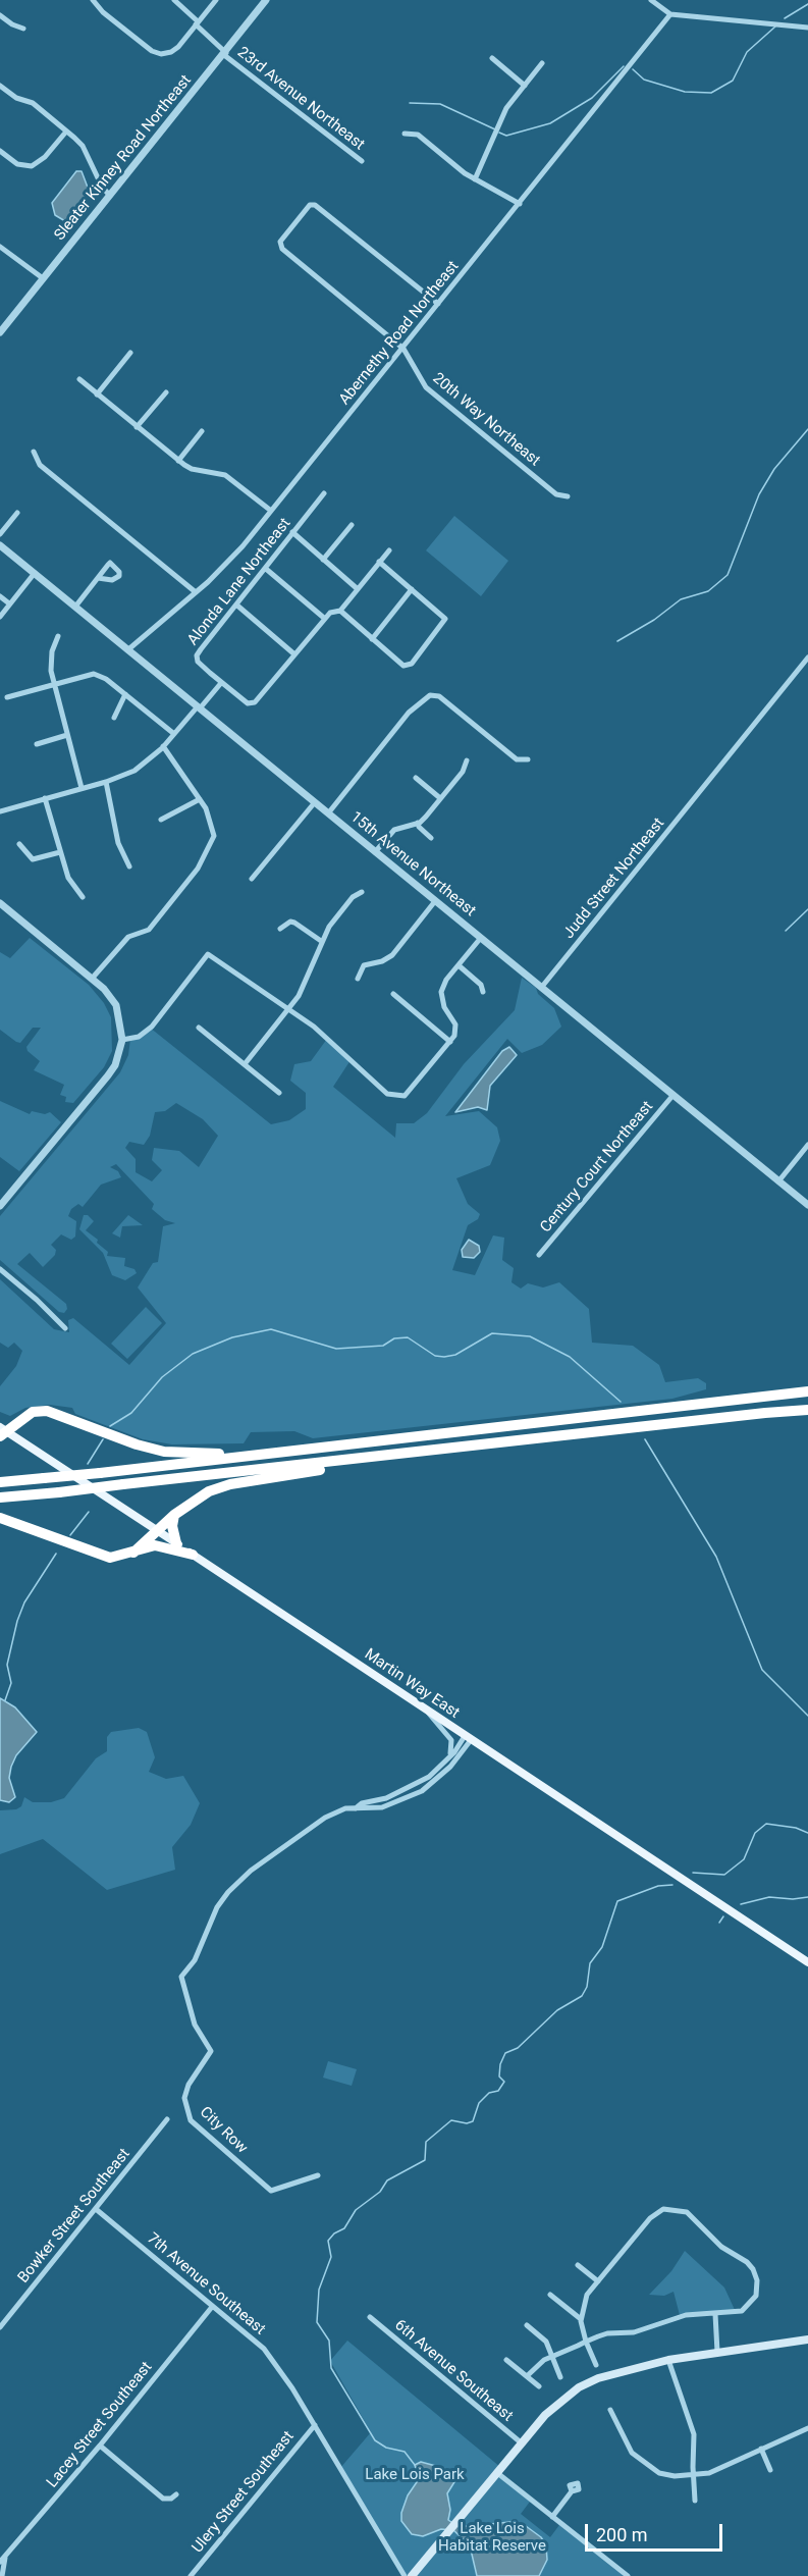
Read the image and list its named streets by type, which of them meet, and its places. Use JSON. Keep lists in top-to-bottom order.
{
  "streets": {
    "main road": ["Martin Way East"],
    "street": [
      "23rd Avenue Northeast",
      "Sleater Kinney Road Northeast",
      "Abernethy Road Northeast",
      "20th Way Northeast",
      "Alonda Lane Northeast",
      "15th Avenue Northeast",
      "Judd Street Northeast",
      "Century Court Northeast",
      "City Row",
      "Bowker Street Southeast",
      "7th Avenue Southeast",
      "6th Avenue Southeast",
      "Lacey Street Southeast",
      "Ulery Street Southeast"
    ]
  },
  "crossings": [
    ["23rd Avenue Northeast", "Sleater Kinney Road Northeast"],
    ["Abernethy Road Northeast", "20th Way Northeast"],
    ["Abernethy Road Northeast", "15th Avenue Northeast"],
    ["15th Avenue Northeast", "Judd Street Northeast"],
    ["15th Avenue Northeast", "Century Court Northeast"],
    ["Bowker Street Southeast", "7th Avenue Southeast"],
    ["7th Avenue Southeast", "Lacey Street Southeast"],
    ["7th Avenue Southeast", "Ulery Street Southeast"]
  ],
  "parks": ["Lake Lois Park", "Lake Lois Habitat Reserve"],
  "scale_bar": "200 m"
}
